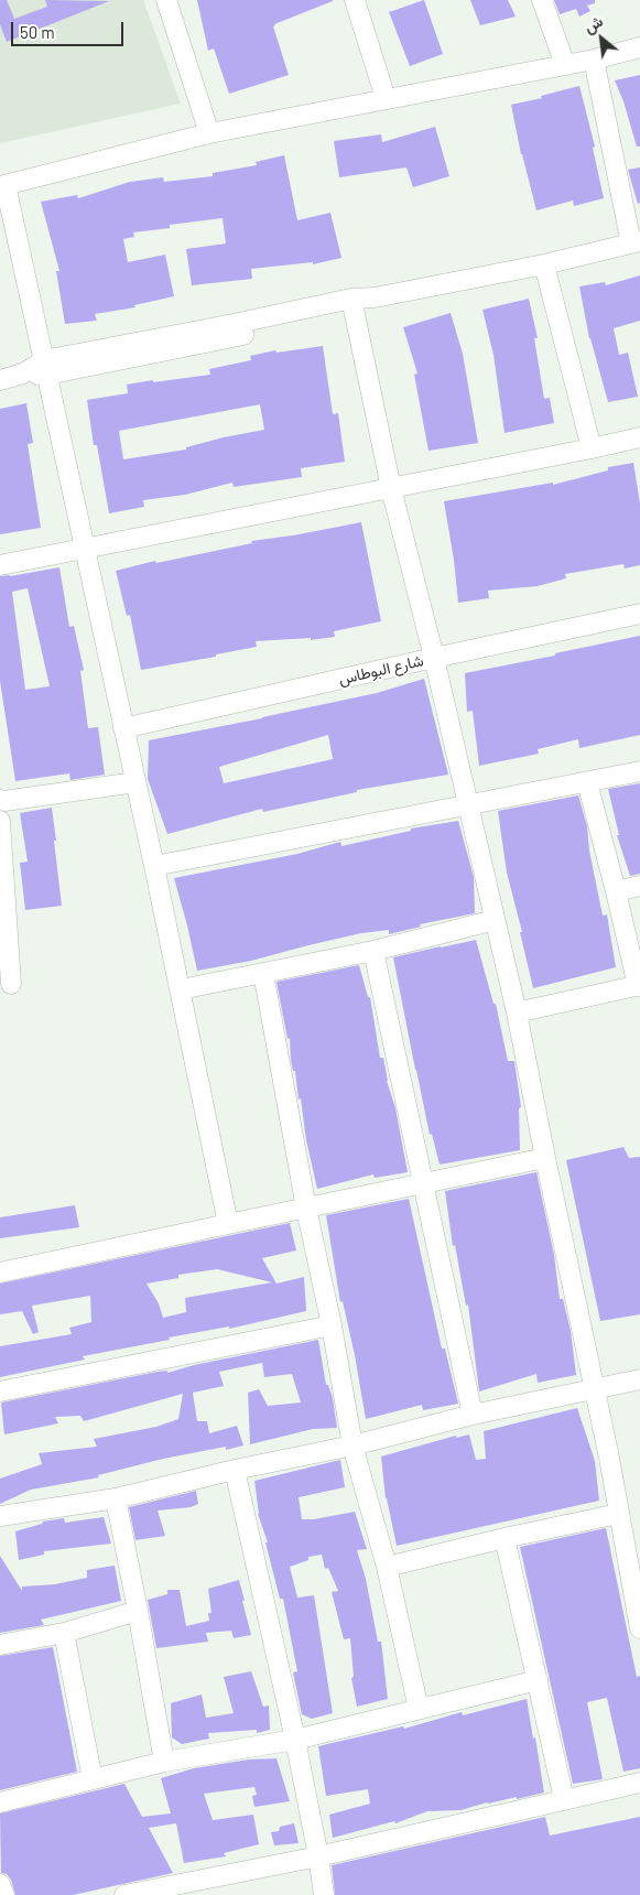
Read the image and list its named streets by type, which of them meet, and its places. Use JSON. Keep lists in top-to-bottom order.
{
  "streets": {
    "street": ["شارع البوطاس"]
  },
  "scale_bar": "50 m",
  "north": "top left"
}
